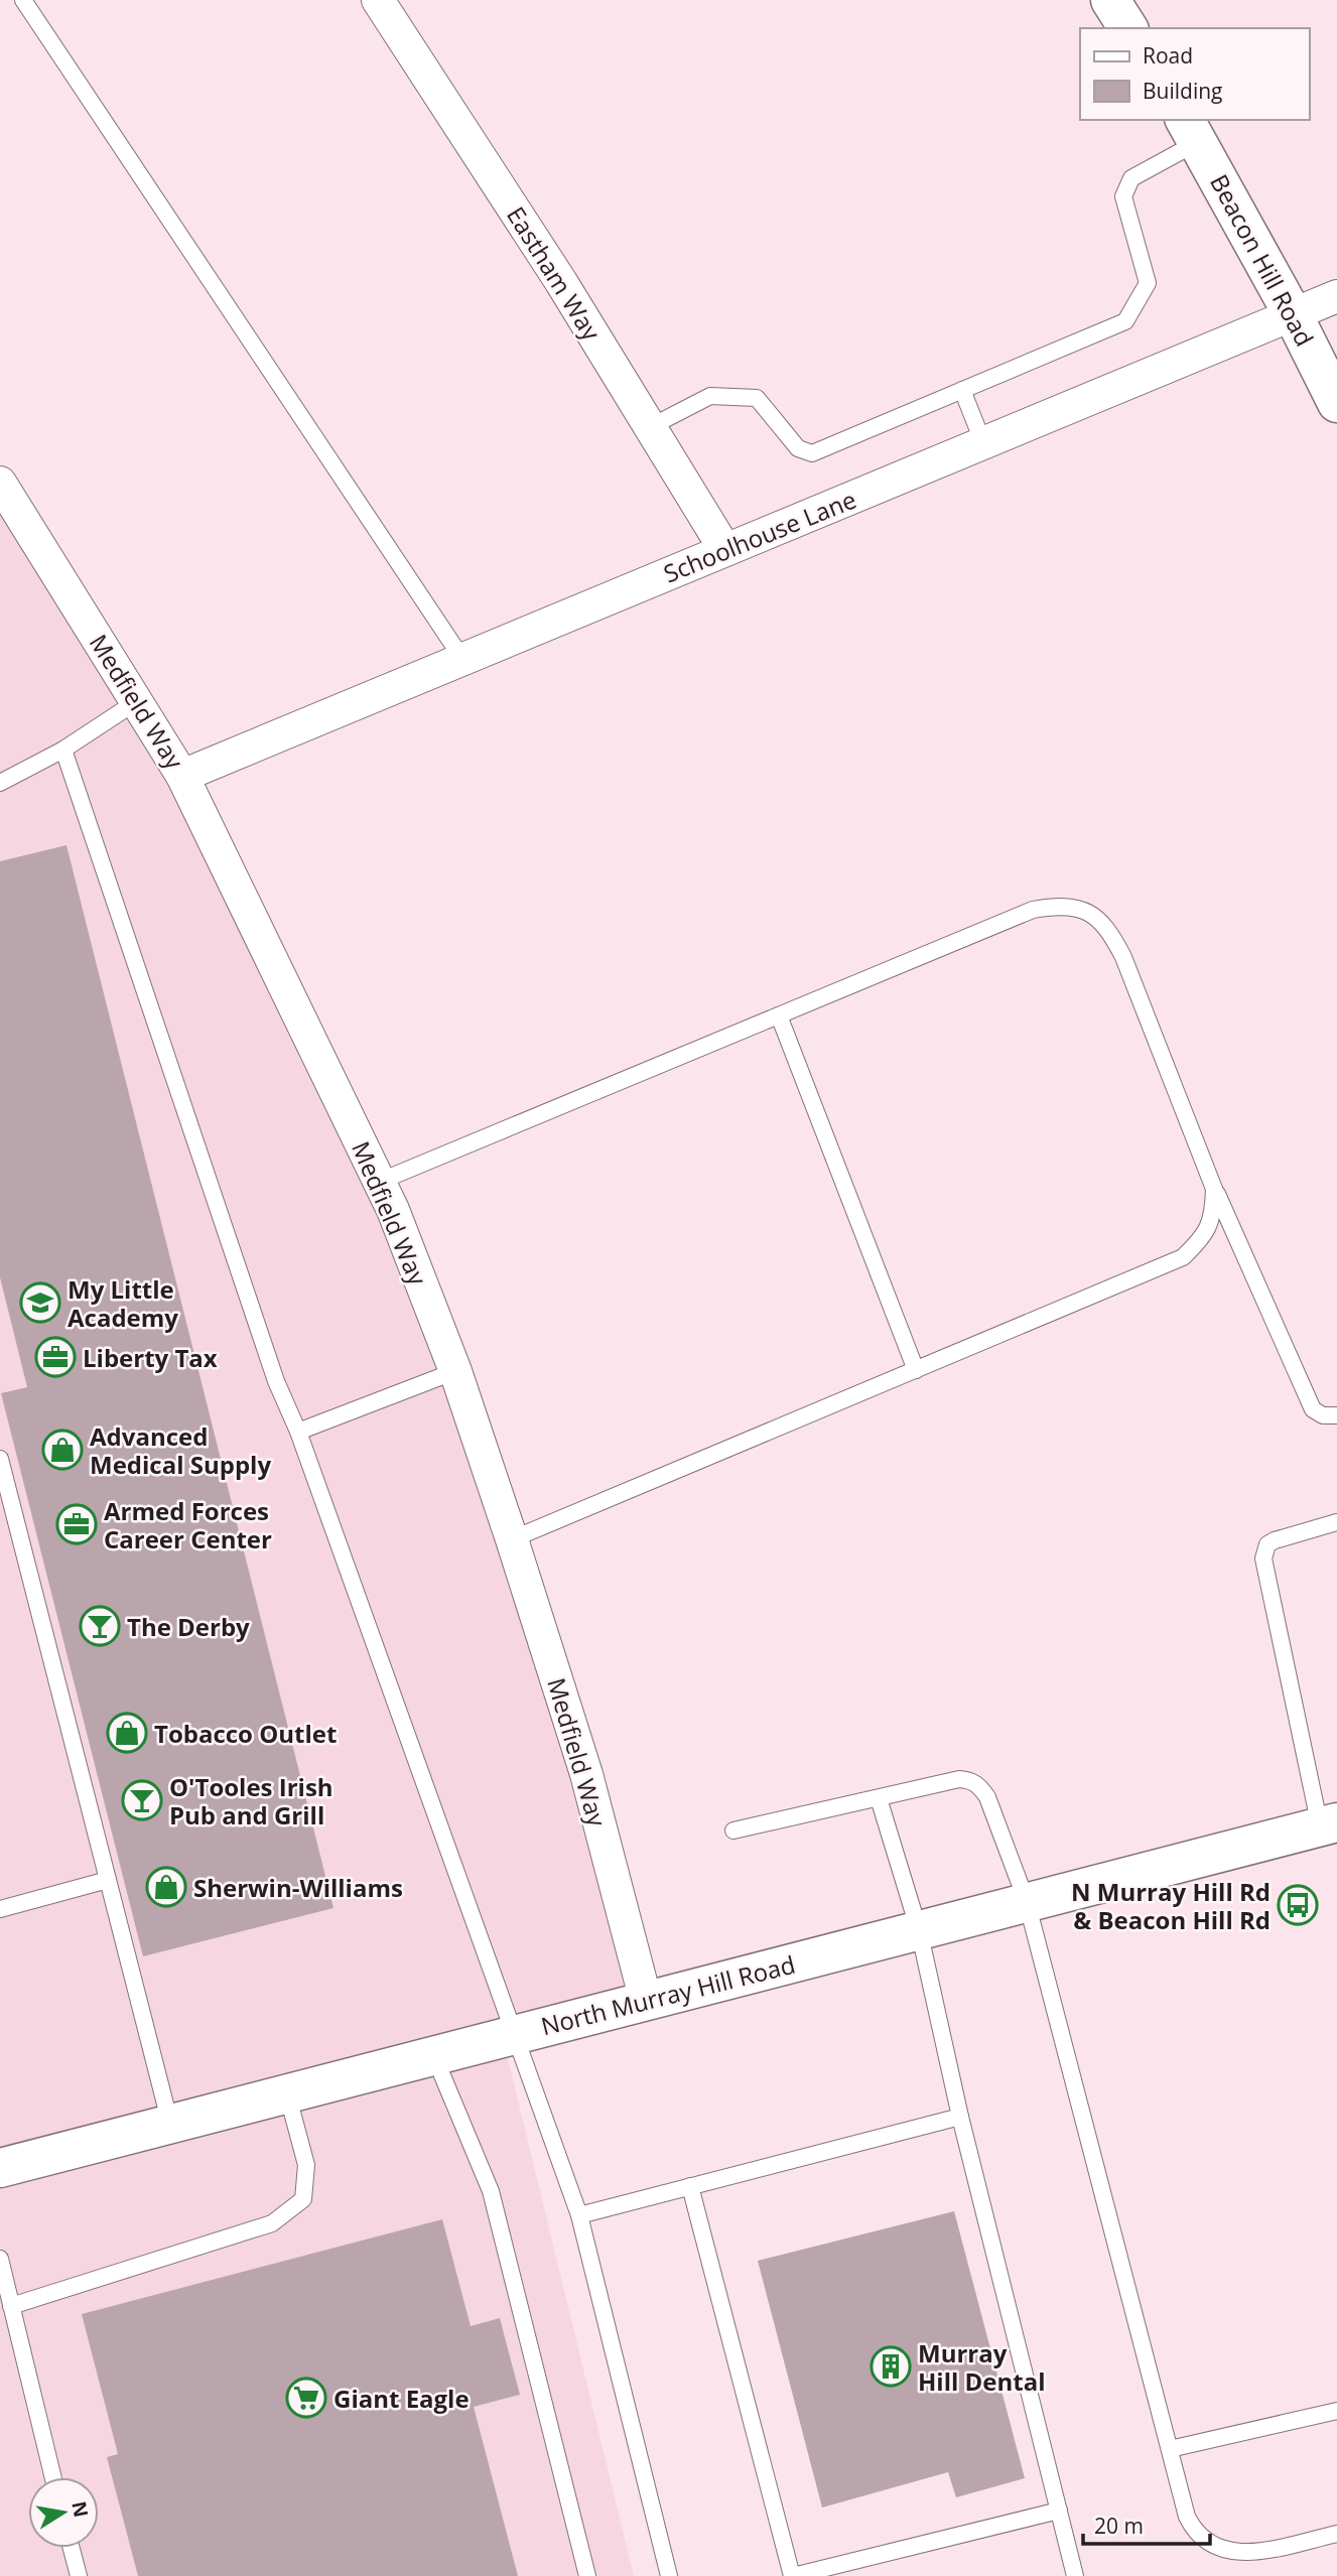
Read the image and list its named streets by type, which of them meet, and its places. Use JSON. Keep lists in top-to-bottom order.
{
  "streets": {
    "street": [
      "Beacon Hill Road",
      "Eastham Way",
      "Schoolhouse Lane",
      "Medfield Way",
      "North Murray Hill Road"
    ]
  },
  "crossings": [
    ["Beacon Hill Road", "Schoolhouse Lane"],
    ["Eastham Way", "Schoolhouse Lane"],
    ["Schoolhouse Lane", "Medfield Way"],
    ["Medfield Way", "North Murray Hill Road"]
  ],
  "places": {
    "school or university": ["My Little Academy"],
    "office": ["Liberty Tax", "Armed Forces Career Center"],
    "shop": ["Advanced Medical Supply", "Tobacco Outlet", "Sherwin-Williams"],
    "bar": ["The Derby", "O'Tooles Irish Pub and Grill"],
    "bus stop": ["N Murray Hill Rd & Beacon Hill Rd"],
    "building": ["Murray Hill Dental"],
    "supermarket": ["Giant Eagle"]
  },
  "legend": ["Road", "Building"],
  "scale_bar": "20 m",
  "north": "right"
}
